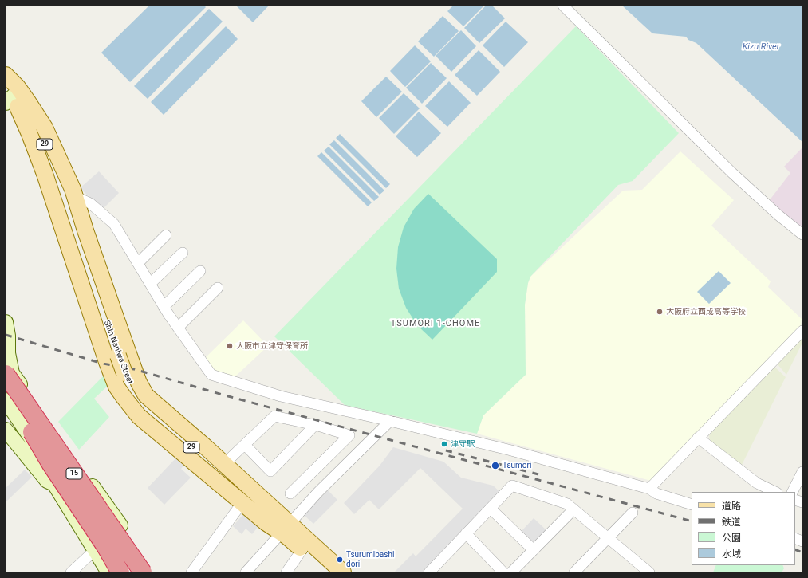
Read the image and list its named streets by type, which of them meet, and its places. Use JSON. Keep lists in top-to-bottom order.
{
  "streets": {
    "highway": ["15"],
    "main road": ["29", "Shin Naniwa Street"]
  },
  "districts": ["TSUMORI 1-CHOME"],
  "water": ["Kizu River"],
  "places": [
    "大阪府立西成高等学校",
    "大阪市立津守保育所",
    "津守駅",
    "Tsumori",
    "Tsurumibashi dori"
  ],
  "legend": [
    "道路",
    "鉄道",
    "公園",
    "水域"
  ]
}
